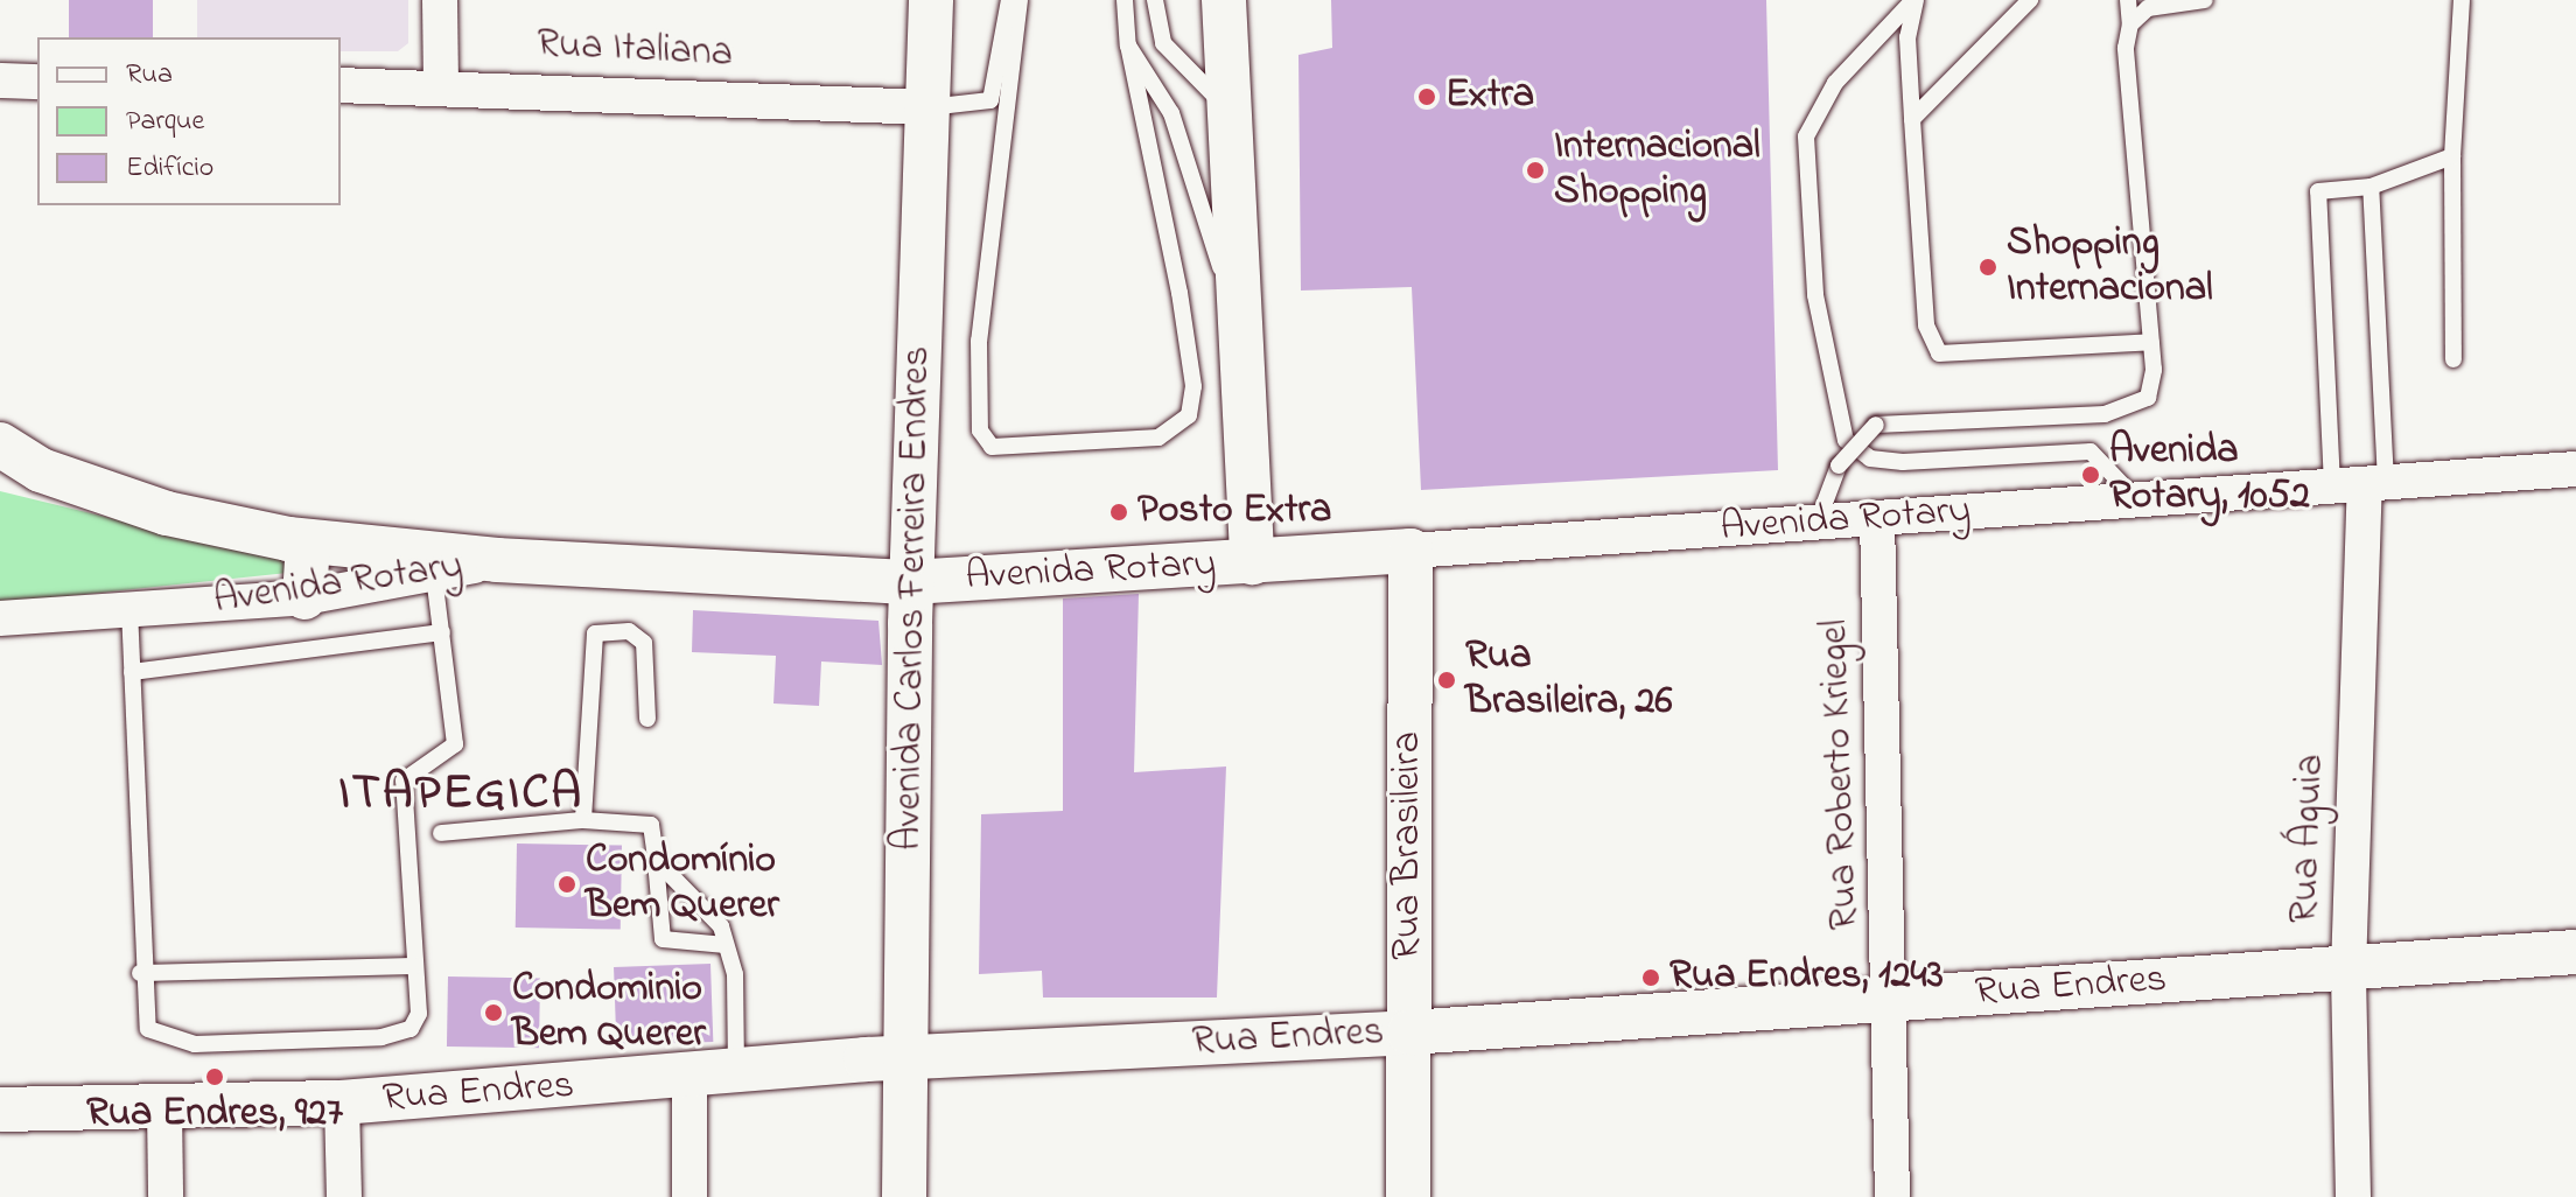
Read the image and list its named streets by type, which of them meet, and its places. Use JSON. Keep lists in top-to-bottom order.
{
  "streets": {
    "street": [
      "Rua Italiana",
      "Avenida Rotary",
      "Avenida Carlos Ferreira Endres",
      "Rua Roberto Kriegel",
      "Rua Águia",
      "Rua Brasileira",
      "Rua Endres"
    ]
  },
  "crossings": [
    ["Rua Italiana", "Avenida Carlos Ferreira Endres"],
    ["Avenida Rotary", "Avenida Carlos Ferreira Endres"],
    ["Avenida Rotary", "Rua Roberto Kriegel"],
    ["Avenida Rotary", "Rua Águia"],
    ["Avenida Rotary", "Rua Brasileira"],
    ["Avenida Carlos Ferreira Endres", "Rua Endres"],
    ["Rua Roberto Kriegel", "Rua Endres"],
    ["Rua Águia", "Rua Endres"],
    ["Rua Brasileira", "Rua Endres"]
  ],
  "districts": ["ITAPEGICA"],
  "places": [
    "Extra",
    "Internacional Shopping",
    "Shopping Internacional",
    "Avenida Rotary, 1052",
    "Posto Extra",
    "Rua Brasileira, 26",
    "Condomínio Bem Querer",
    "Rua Endres, 1243",
    "Condominio Bem Querer",
    "Rua Endres, 927"
  ],
  "legend": ["Rua", "Parque", "Edifício"]
}
